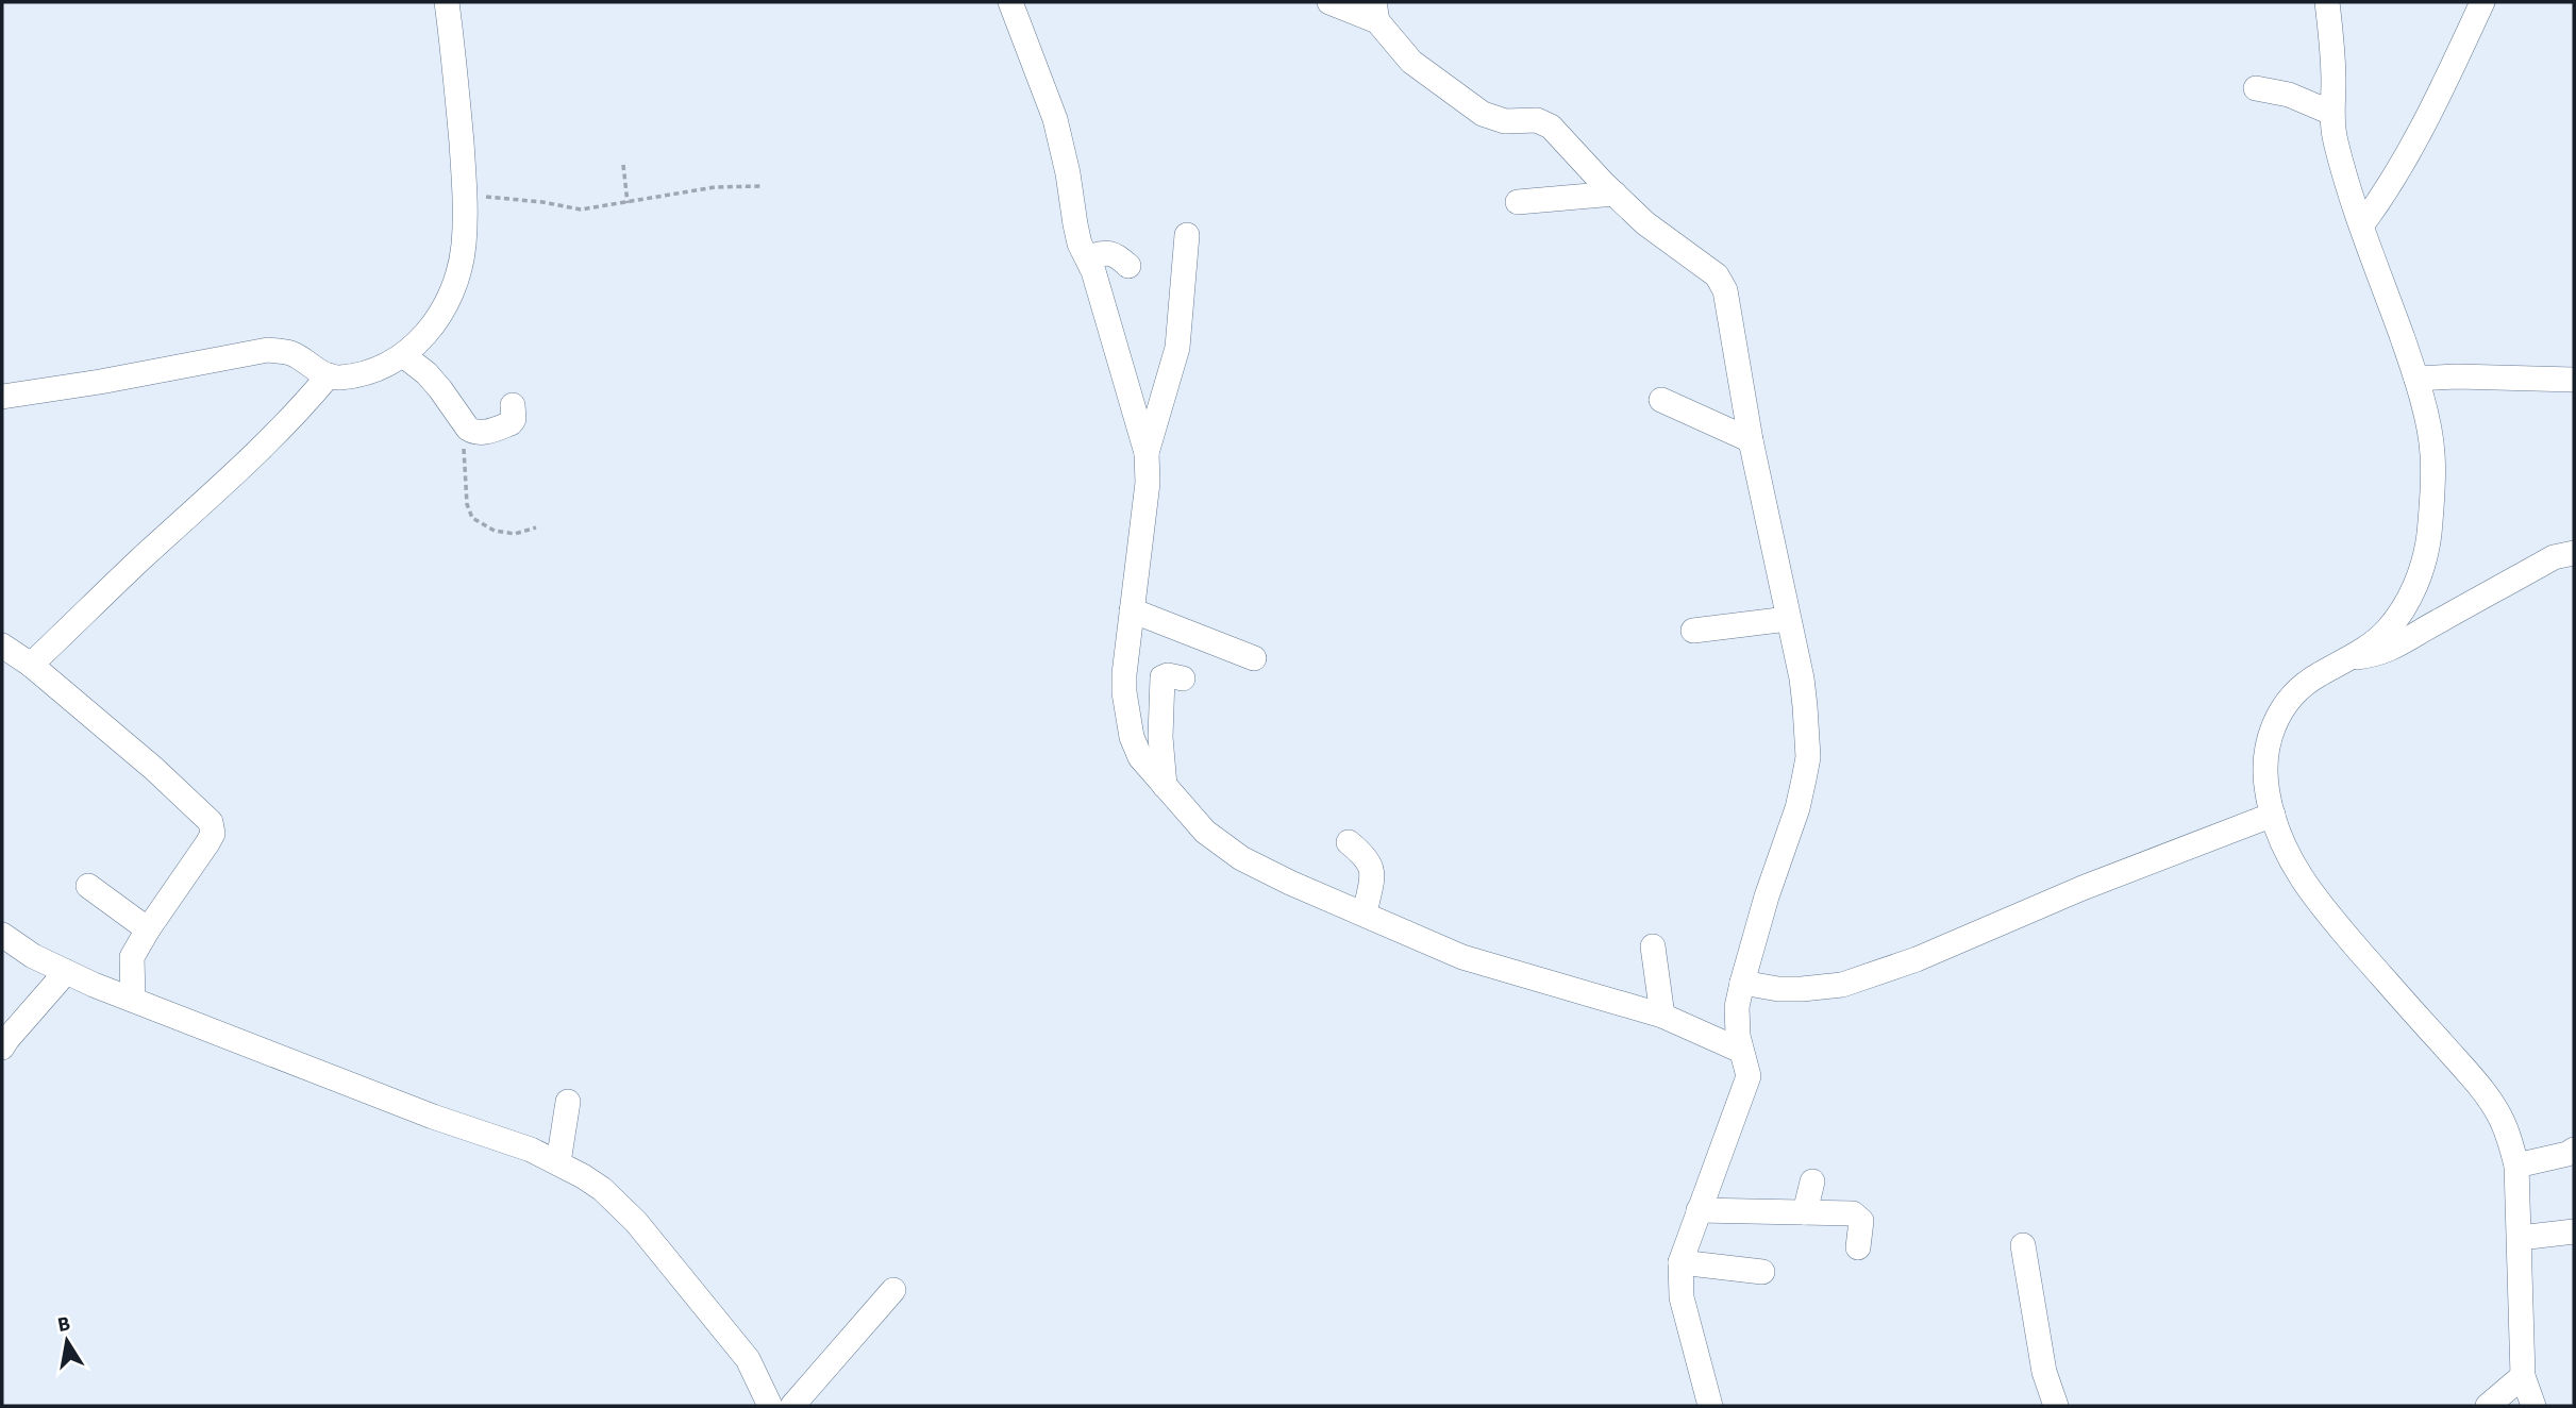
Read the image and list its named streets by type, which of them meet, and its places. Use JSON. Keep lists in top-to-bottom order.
{
  "north": "top"
}
